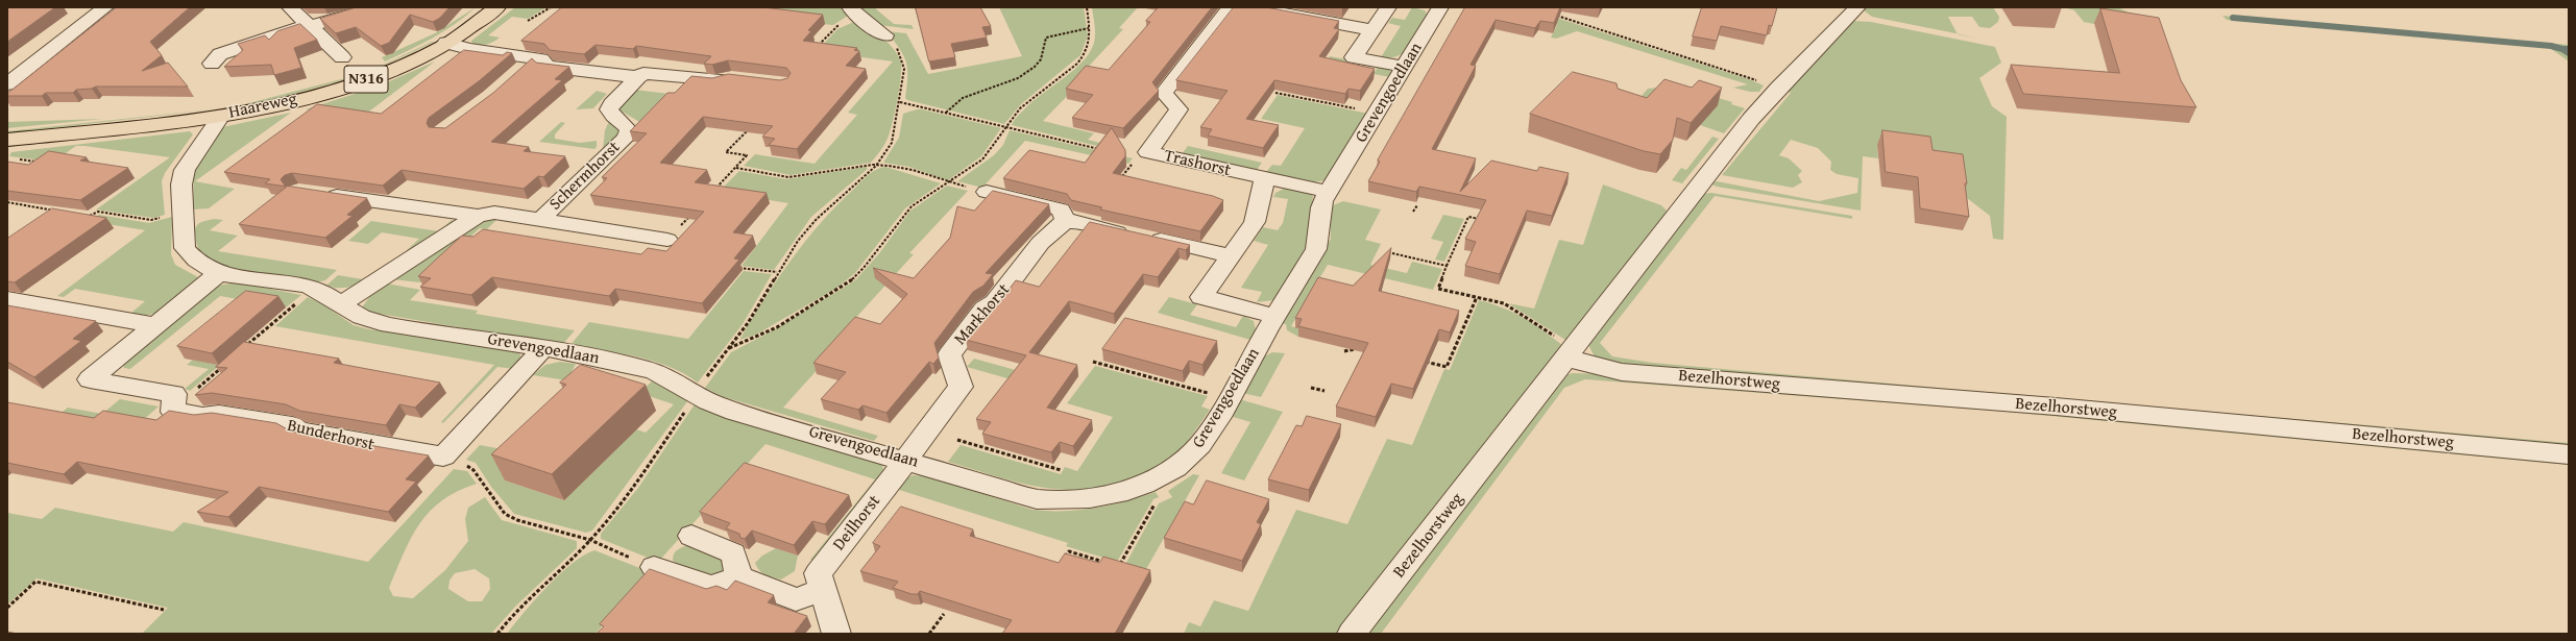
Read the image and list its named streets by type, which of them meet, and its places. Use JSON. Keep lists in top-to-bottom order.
{
  "streets": {
    "main road": ["N316", "Haareweg"],
    "street": [
      "Grevengoedlaan",
      "Trashorst",
      "Schermhorst",
      "Markhorst",
      "Bezelhorstweg",
      "Bunderhorst",
      "Deilhorst"
    ]
  },
  "crossings": [
    ["Grevengoedlaan", "Haareweg"],
    ["Grevengoedlaan", "Trashorst"],
    ["Grevengoedlaan", "Schermhorst"],
    ["Grevengoedlaan", "Markhorst"],
    ["Grevengoedlaan", "Bunderhorst"],
    ["Grevengoedlaan", "Deilhorst"],
    ["Markhorst", "Deilhorst"]
  ]
}
